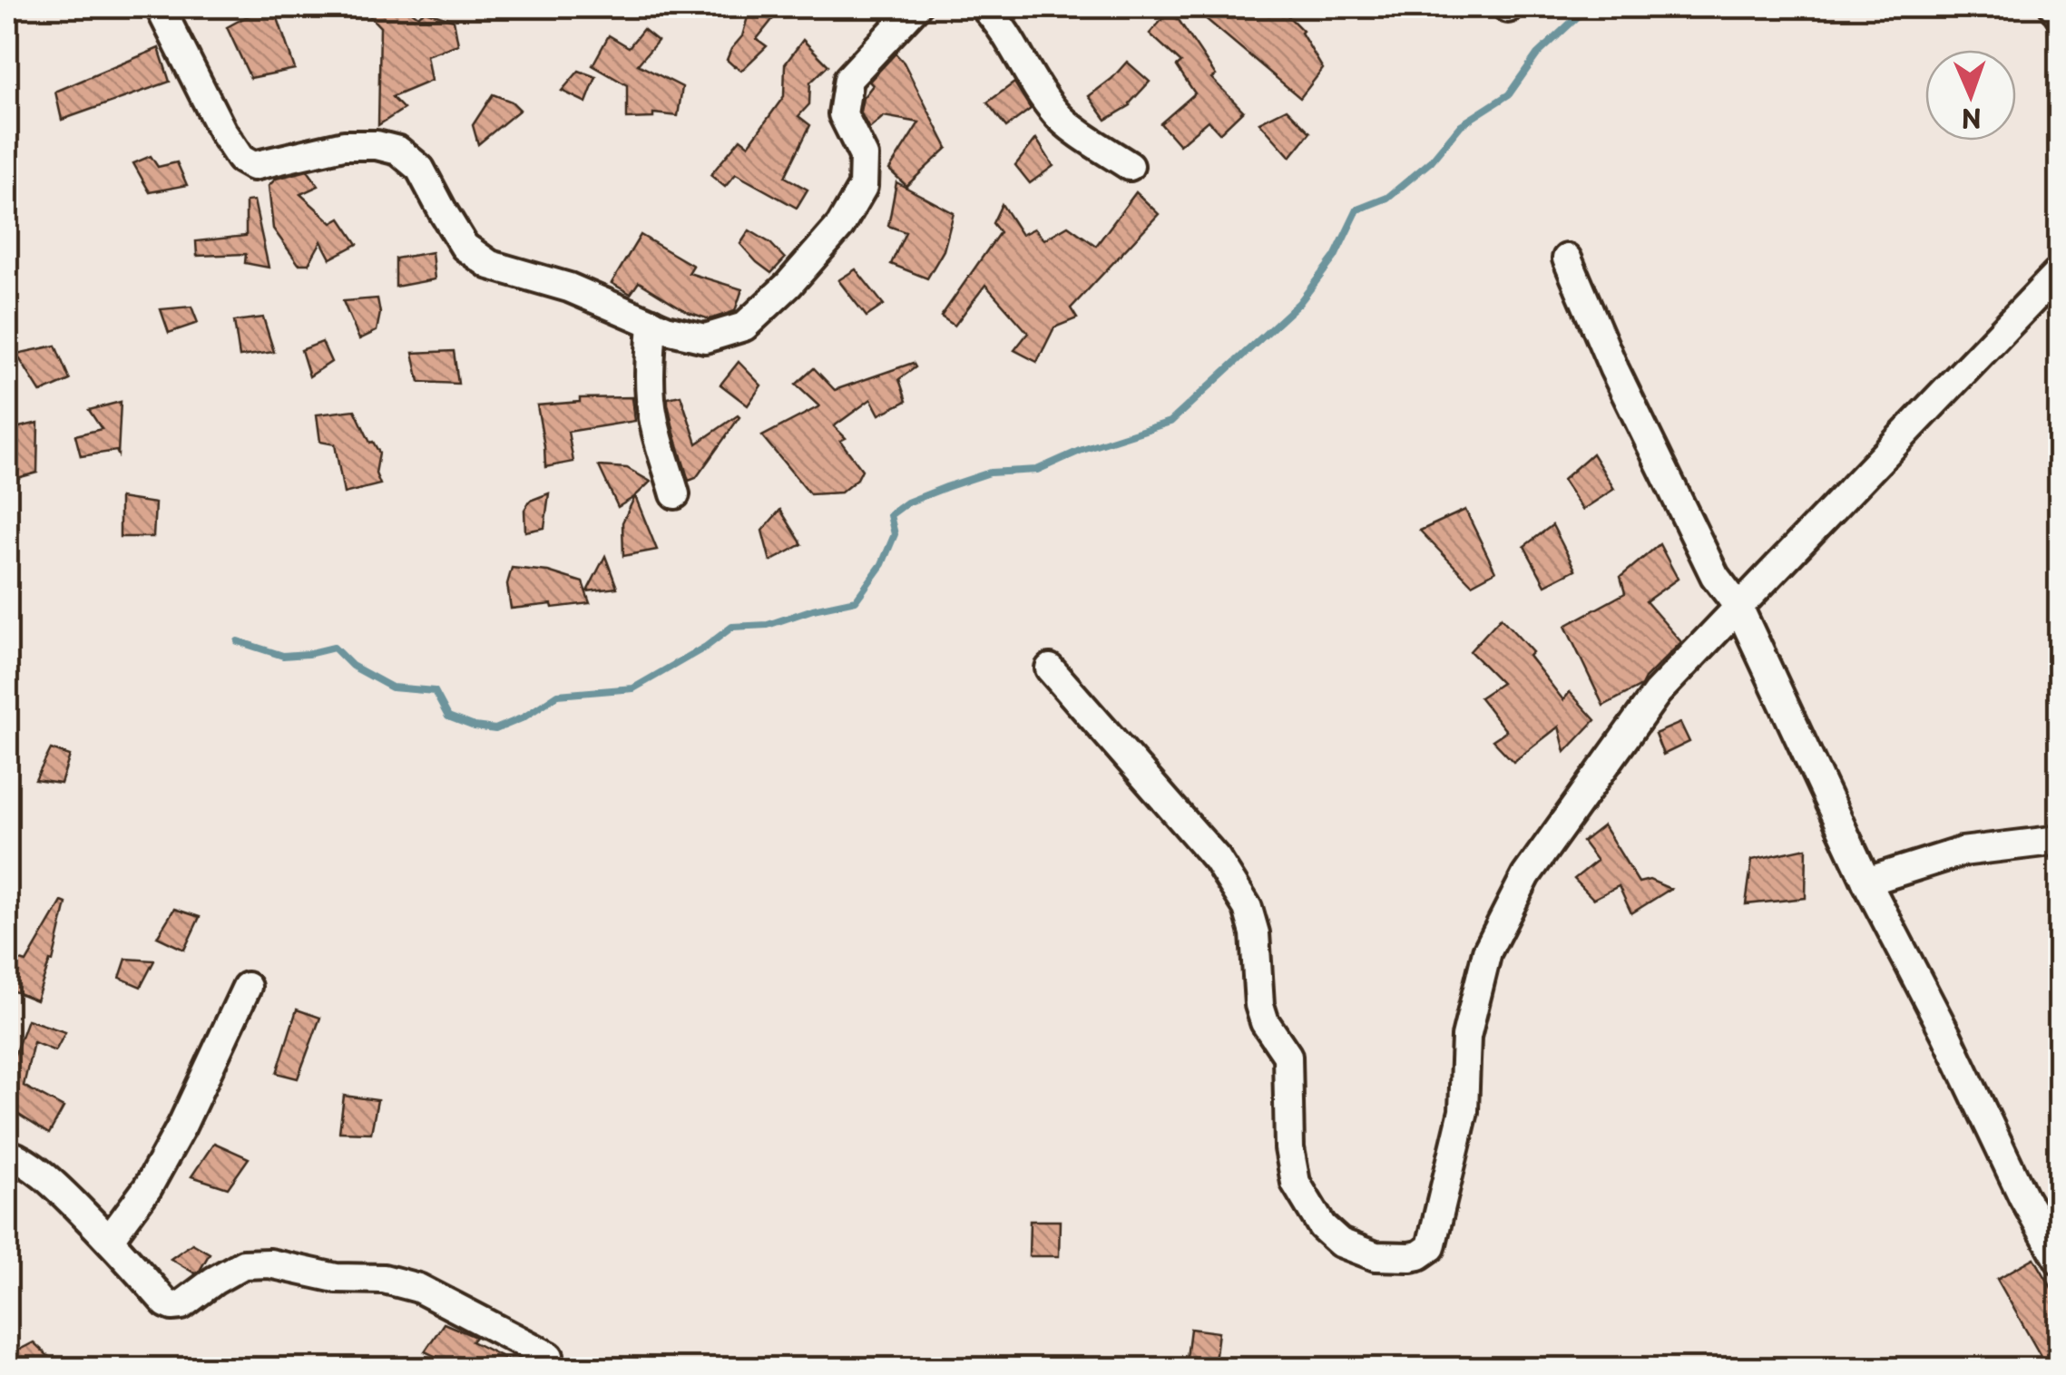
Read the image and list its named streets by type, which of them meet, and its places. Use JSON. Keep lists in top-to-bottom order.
{
  "north": "bottom"
}
